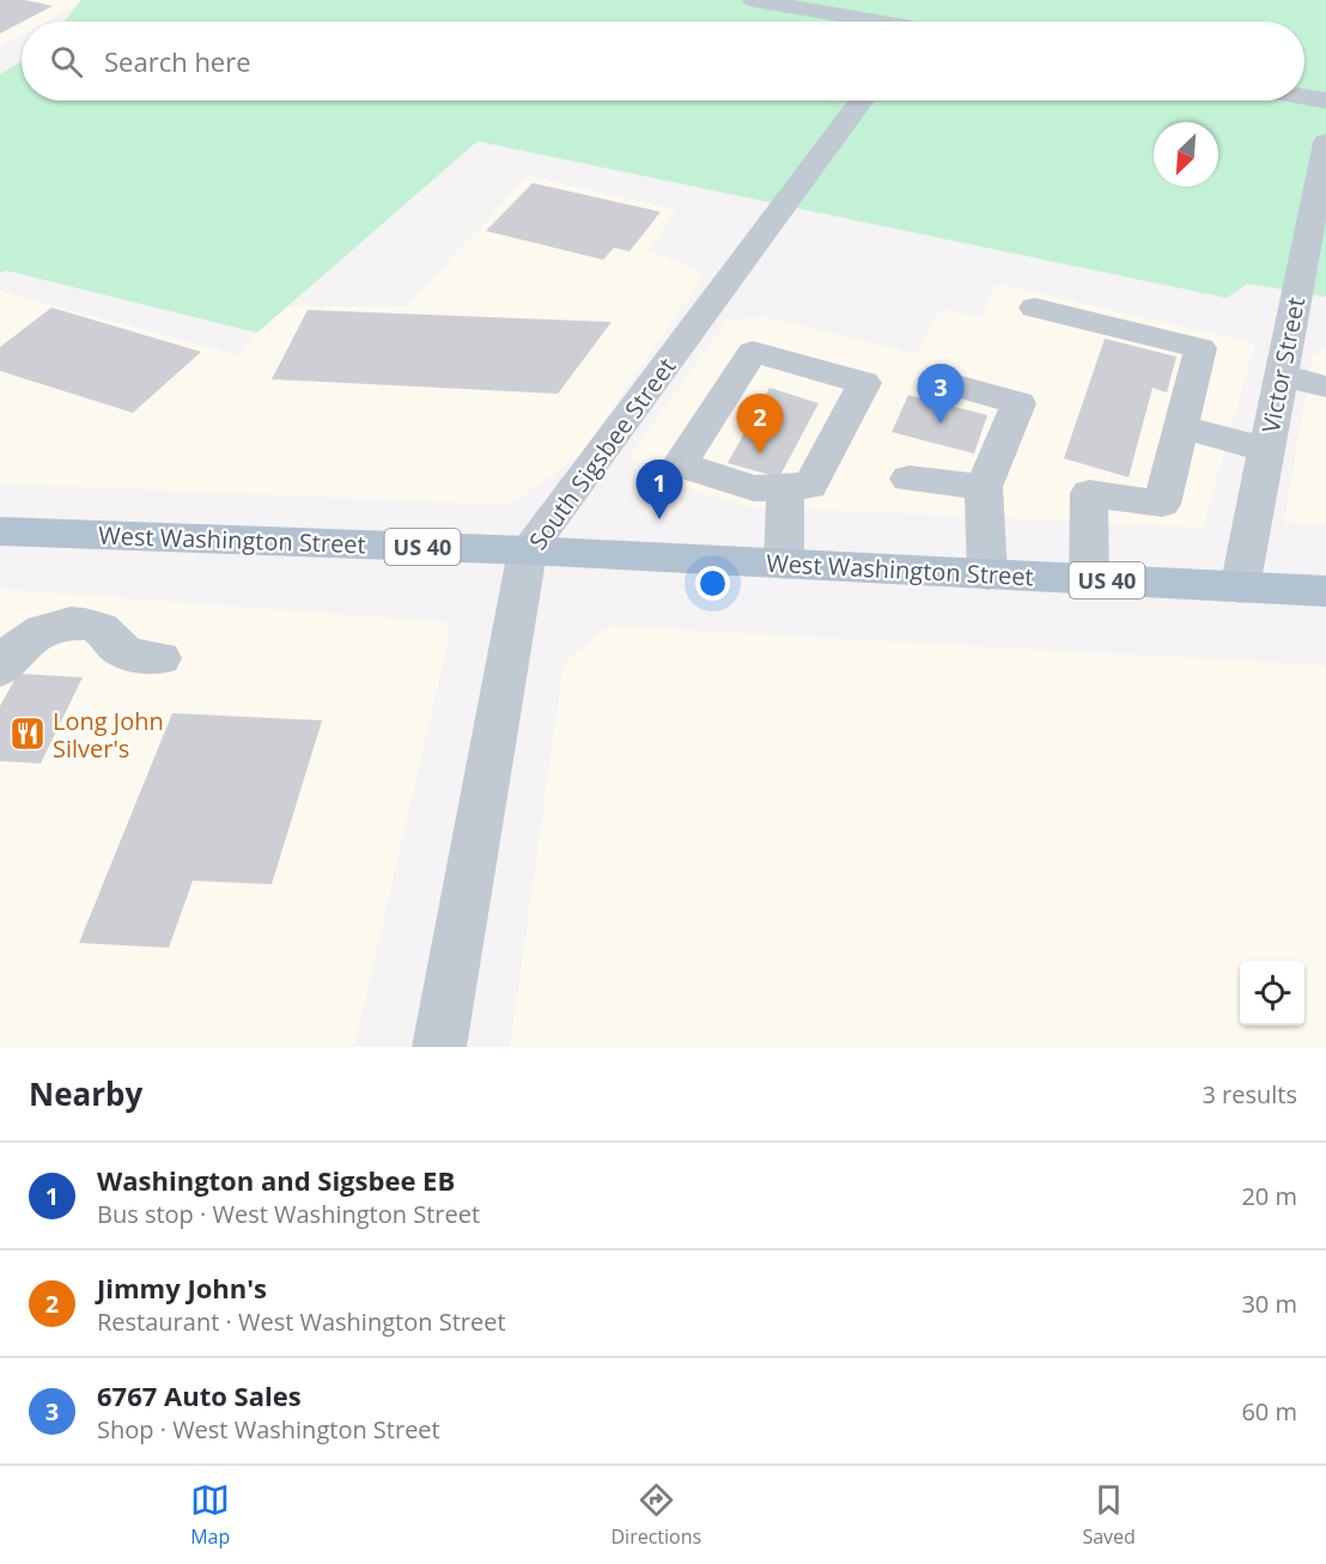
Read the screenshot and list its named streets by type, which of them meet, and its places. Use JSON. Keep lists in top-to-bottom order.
{
  "streets": {
    "main road": ["West Washington Street", "US 40"],
    "street": ["Victor Street", "South Sigsbee Street"]
  },
  "crossings": [
    ["Victor Street", "West Washington Street"],
    ["South Sigsbee Street", "West Washington Street"]
  ],
  "places": {
    "restaurant": ["Long John Silver's"]
  },
  "north": "bottom left",
  "page": {
    "search": "Search here",
    "pins": ["3", "2", "1"],
    "heading": ["Nearby", "3 results"],
    "list": [
      {
        "mark": "1",
        "name": "Washington and Sigsbee EB",
        "note": "Bus stop · West Washington Street",
        "value": "20 m"
      },
      {
        "mark": "2",
        "name": "Jimmy John's",
        "note": "Restaurant · West Washington Street",
        "value": "30 m"
      },
      {
        "mark": "3",
        "name": "6767 Auto Sales",
        "note": "Shop · West Washington Street",
        "value": "60 m"
      }
    ],
    "nav": ["Map", "Directions", "Saved"]
  }
}
